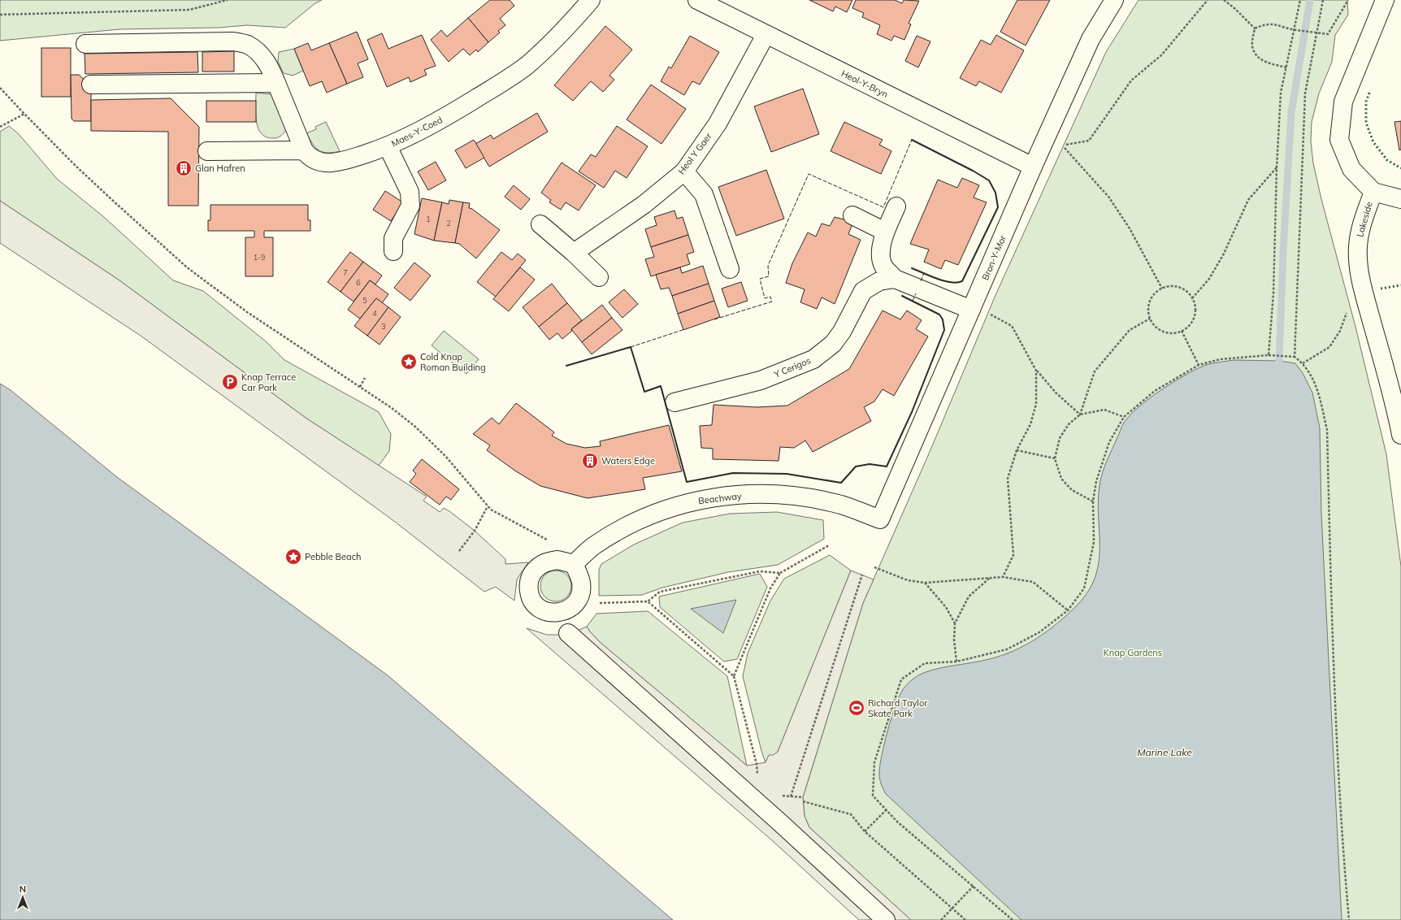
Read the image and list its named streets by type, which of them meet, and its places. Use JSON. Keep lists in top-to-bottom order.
{
  "streets": {
    "street": [
      "Heol-Y-Bryn",
      "Maes-Y-Coed",
      "Heol Y Gaer",
      "Lakeside",
      "Bron-Y-Mor",
      "Y Cerigos",
      "Beachway"
    ]
  },
  "crossings": [
    ["Heol-Y-Bryn", "Heol Y Gaer"],
    ["Heol-Y-Bryn", "Bron-Y-Mor"],
    ["Bron-Y-Mor", "Beachway"]
  ],
  "water": ["Marine Lake"],
  "parks": ["Knap Gardens"],
  "places": {
    "building": ["Glan Hafren", "Waters Edge"],
    "place": ["Cold Knap Roman Building", "Pebble Beach"],
    "parking": ["Knap Terrace Car Park"],
    "sports": ["Richard Taylor Skate Park"]
  },
  "house_numbers": [
    "1",
    "2",
    "1-9",
    "7",
    "6",
    "5",
    "4",
    "3"
  ],
  "north": "top"
}
